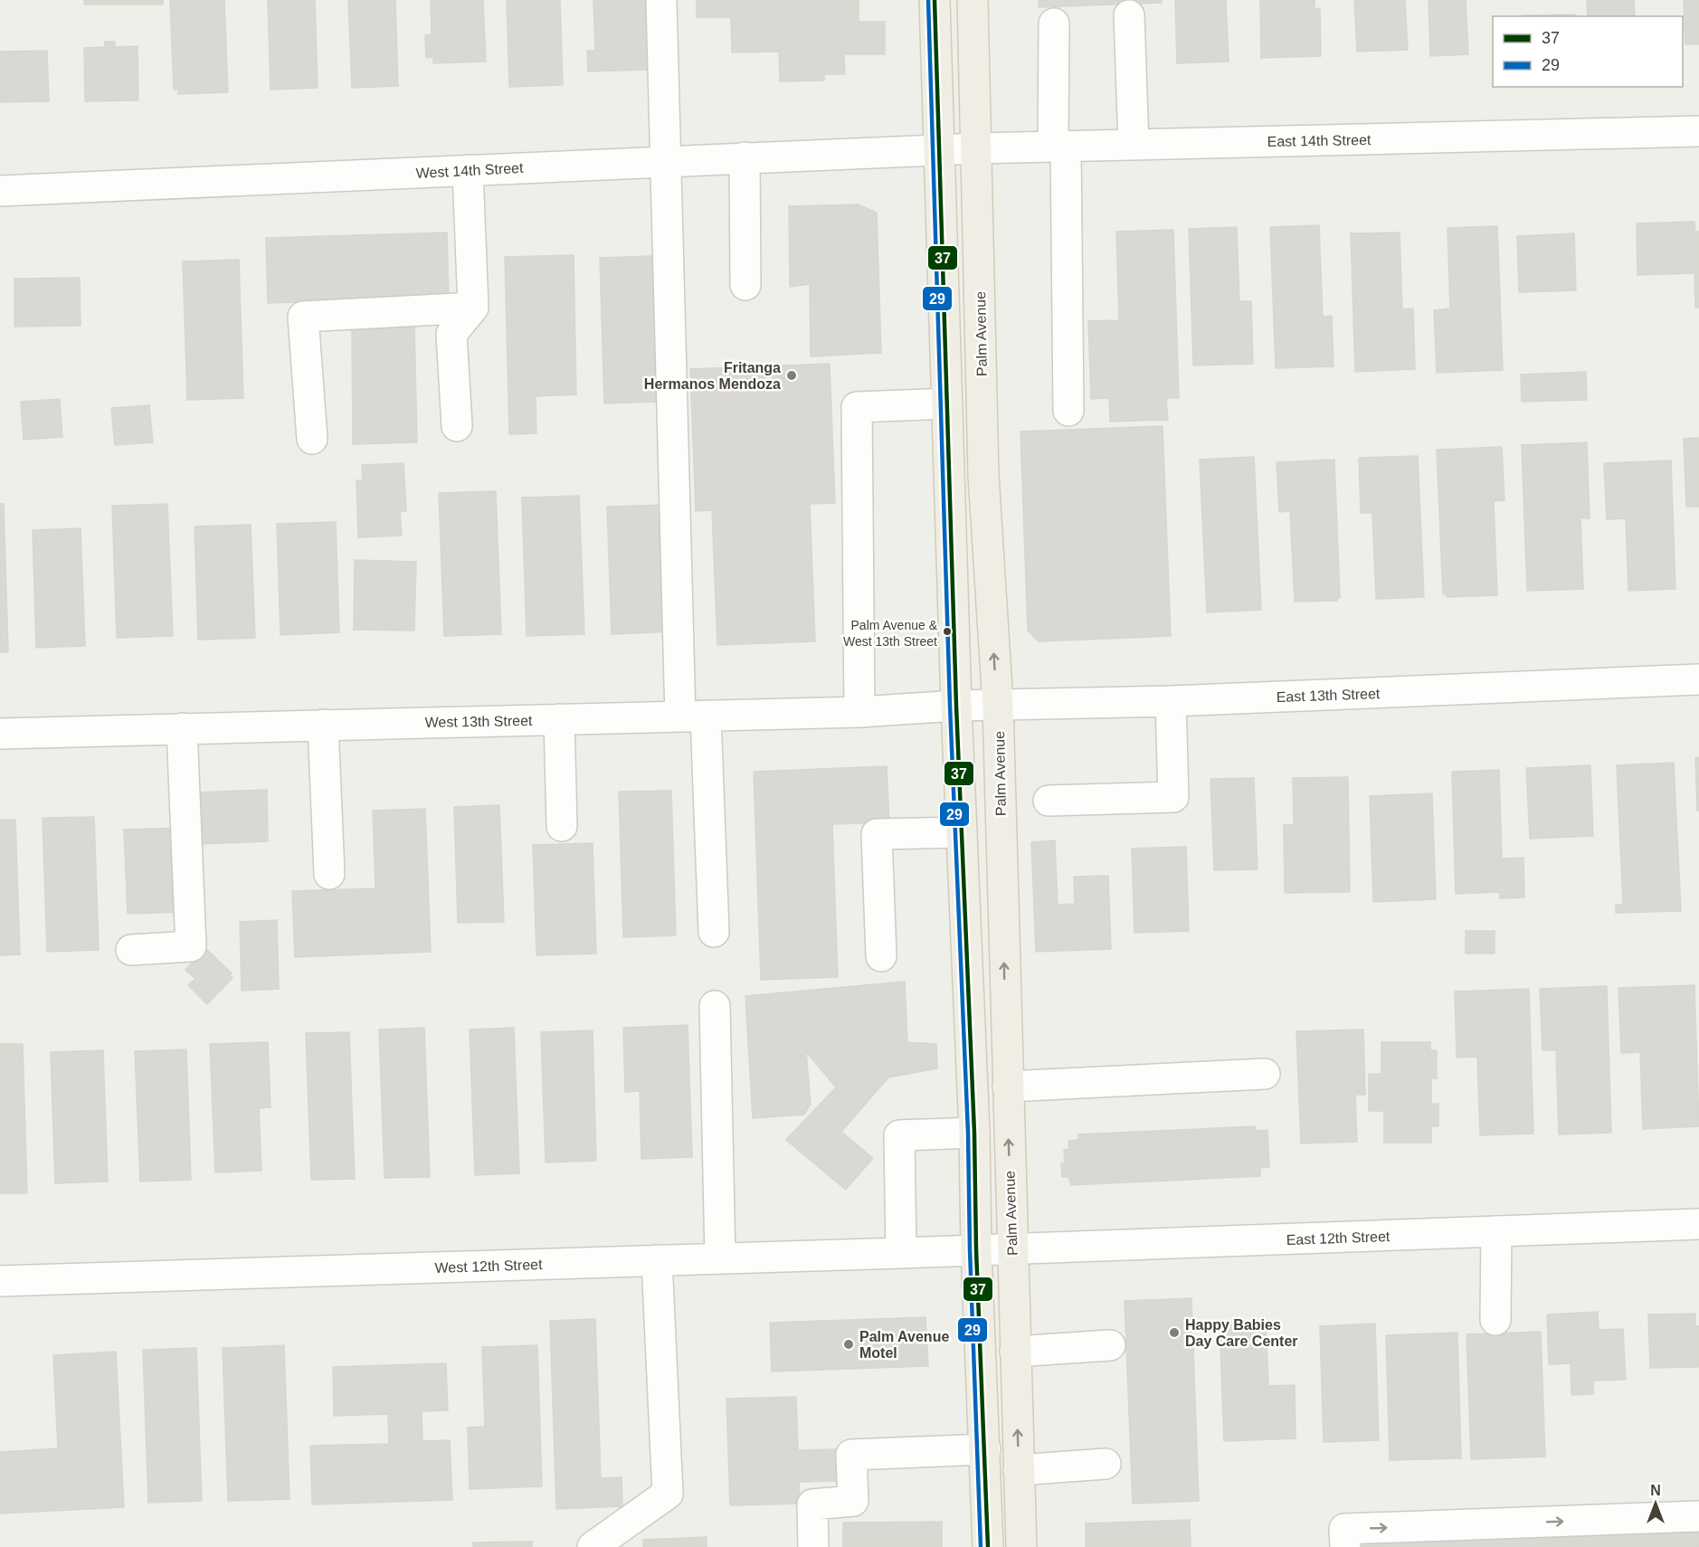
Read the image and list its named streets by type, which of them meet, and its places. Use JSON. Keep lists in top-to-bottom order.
{
  "streets": {
    "main road": ["Palm Avenue"],
    "street": [
      "East 14th Street",
      "West 14th Street",
      "East 13th Street",
      "West 13th Street",
      "East 12th Street",
      "West 12th Street"
    ]
  },
  "crossings": [
    ["East 14th Street", "West 14th Street"],
    ["East 14th Street", "Palm Avenue"],
    ["Palm Avenue", "East 13th Street"],
    ["Palm Avenue", "East 12th Street"],
    ["East 13th Street", "West 13th Street"],
    ["East 12th Street", "West 12th Street"]
  ],
  "places": [
    "Fritanga Hermanos Mendoza",
    "Palm Avenue & West 13th Street",
    "Happy Babies Day Care Center",
    "Palm Avenue Motel"
  ],
  "lines": ["transit line 37", "transit line 29"],
  "legend": ["37", "29"],
  "north": "top"
}
